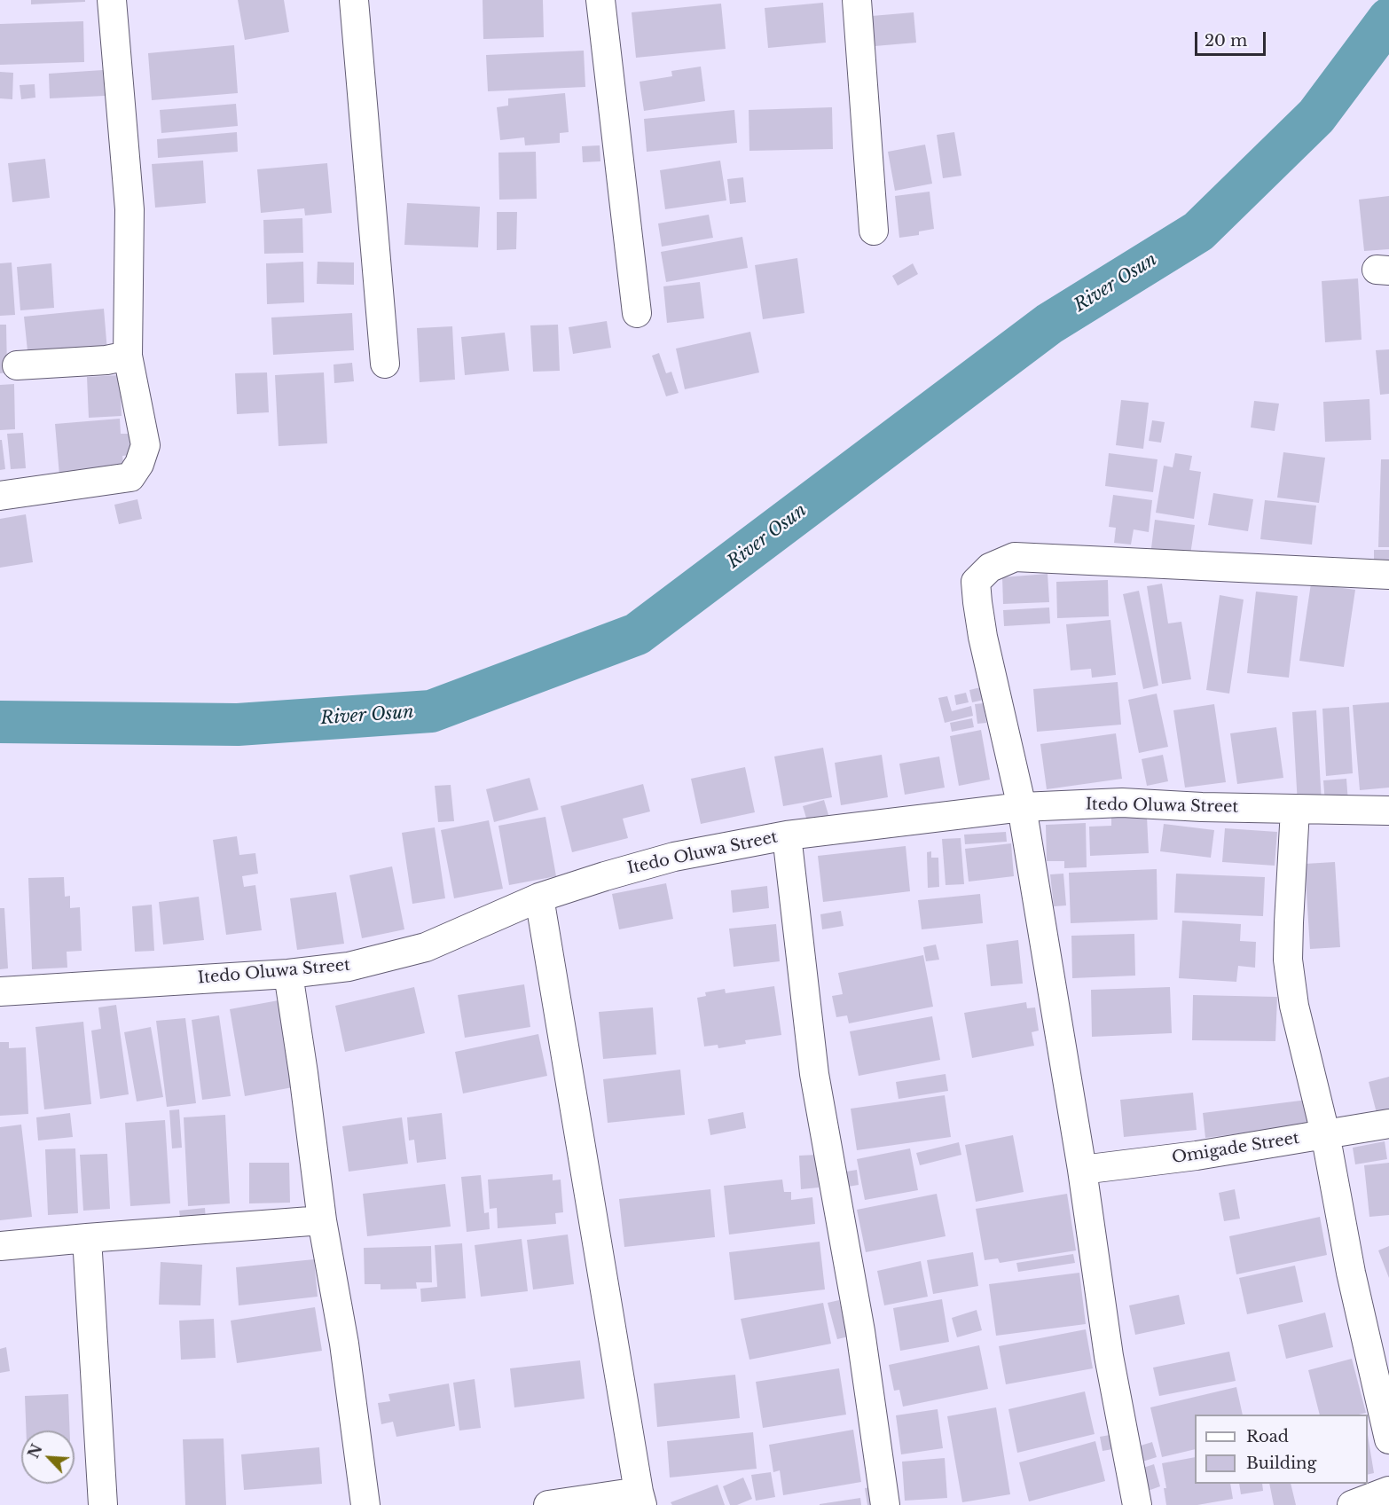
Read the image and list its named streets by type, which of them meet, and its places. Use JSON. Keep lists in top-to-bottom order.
{
  "streets": {
    "street": ["Itedo Oluwa Street", "Omigade Street"]
  },
  "water": ["River Osun"],
  "legend": ["Road", "Building"],
  "scale_bar": "20 m",
  "north": "top left"
}
